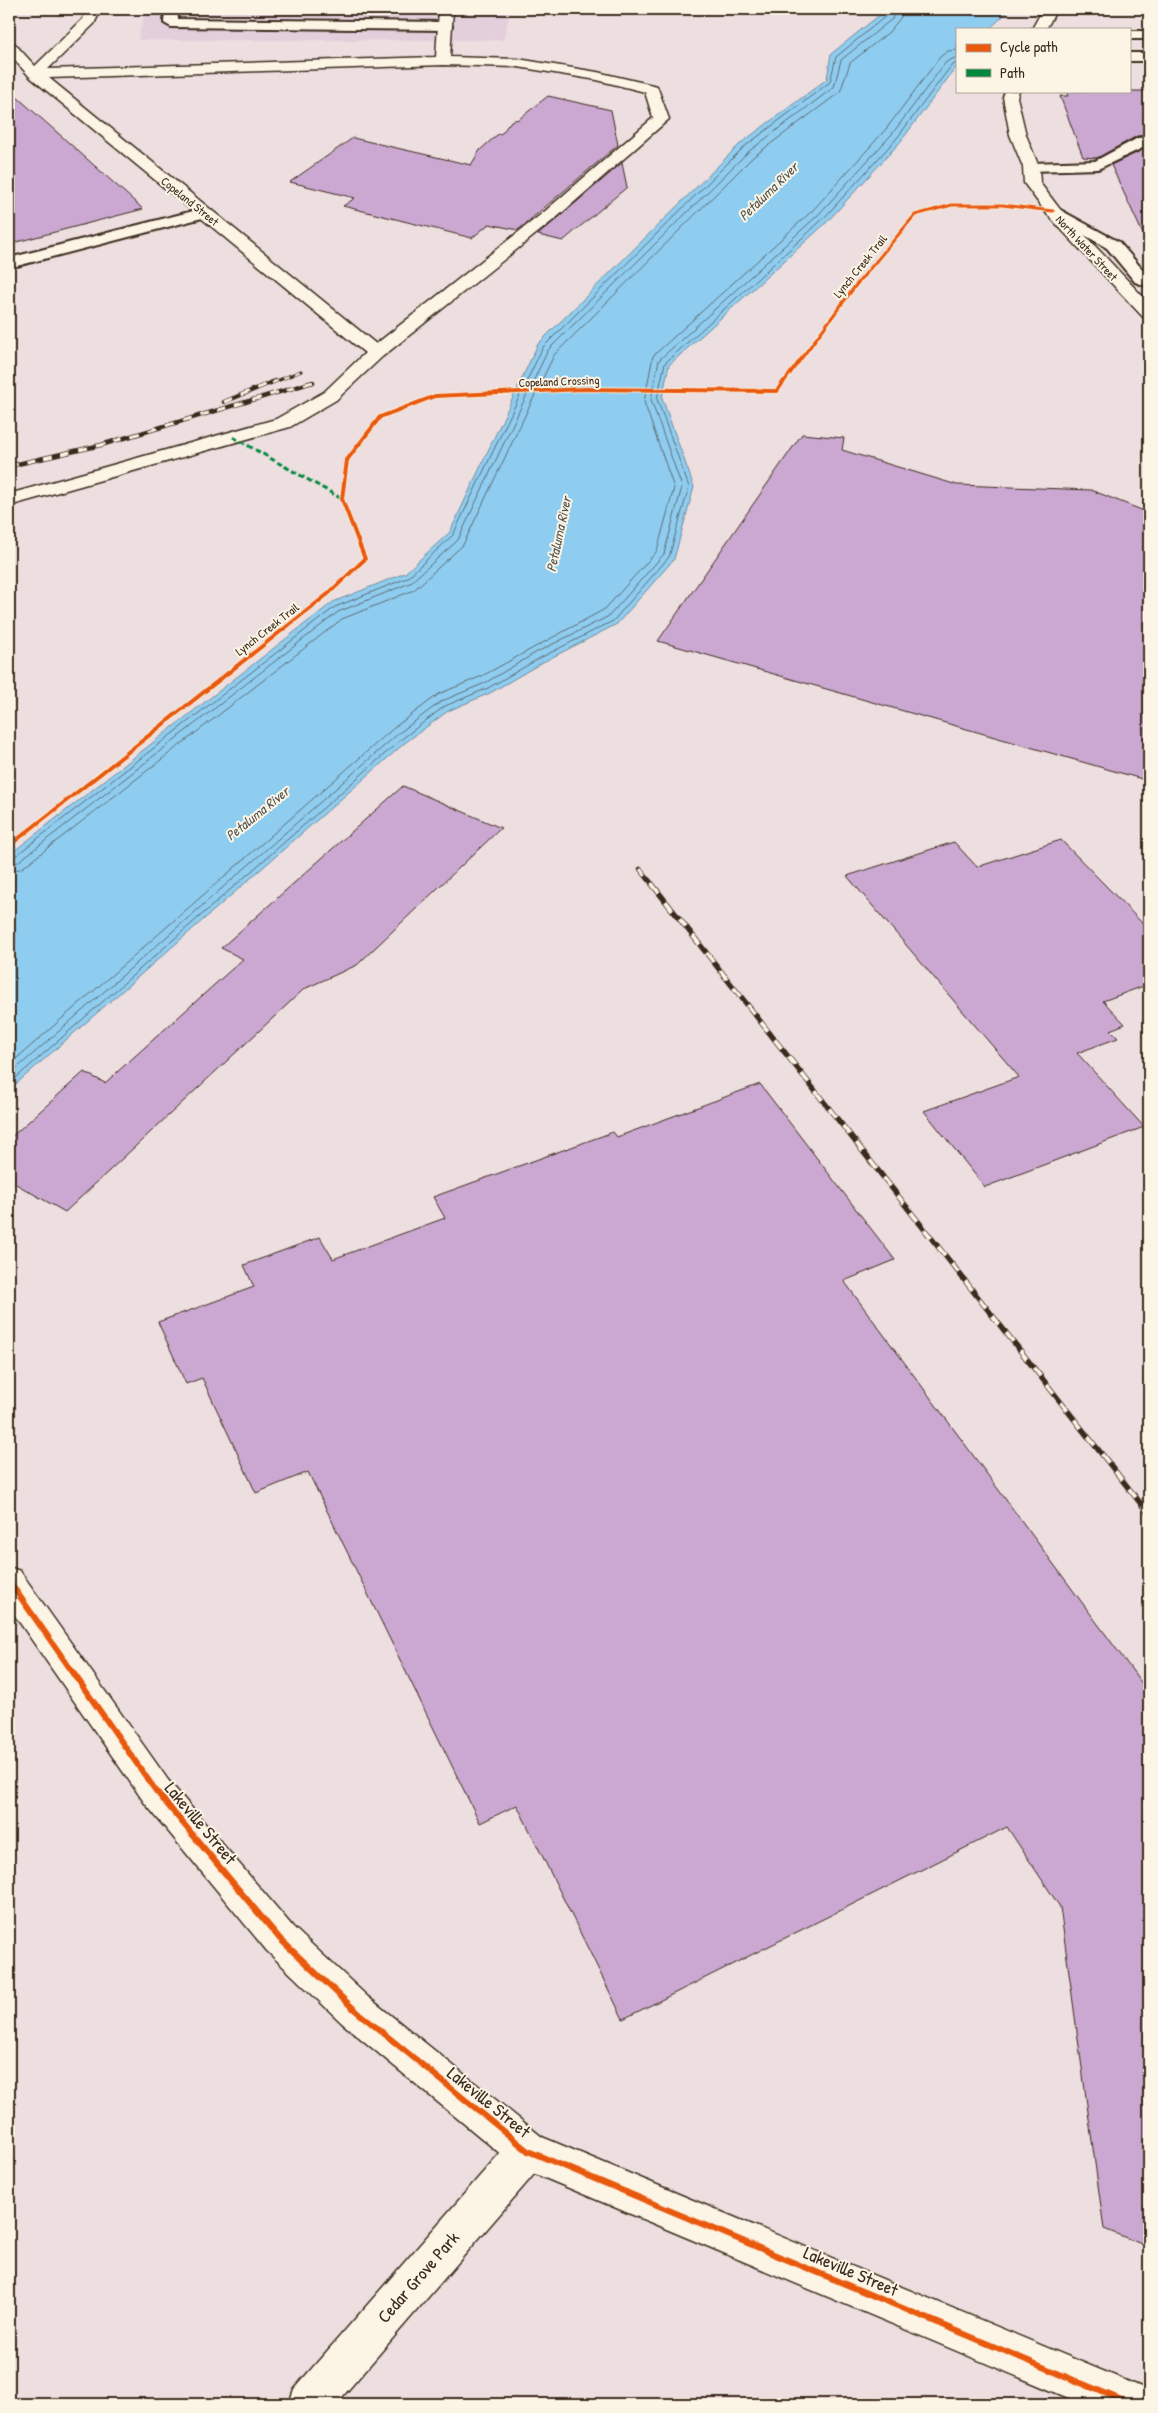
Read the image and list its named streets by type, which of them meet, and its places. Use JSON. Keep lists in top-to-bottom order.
{
  "streets": {
    "street": [
      "Copeland Street",
      "North Water Street",
      "Lakeville Street",
      "Cedar Grove Park"
    ],
    "cycle path": ["Lynch Creek Trail"]
  },
  "crossings": [
    ["Lakeville Street", "Cedar Grove Park"]
  ],
  "water": ["Petaluma River"],
  "legend": ["Cycle path", "Path"]
}
